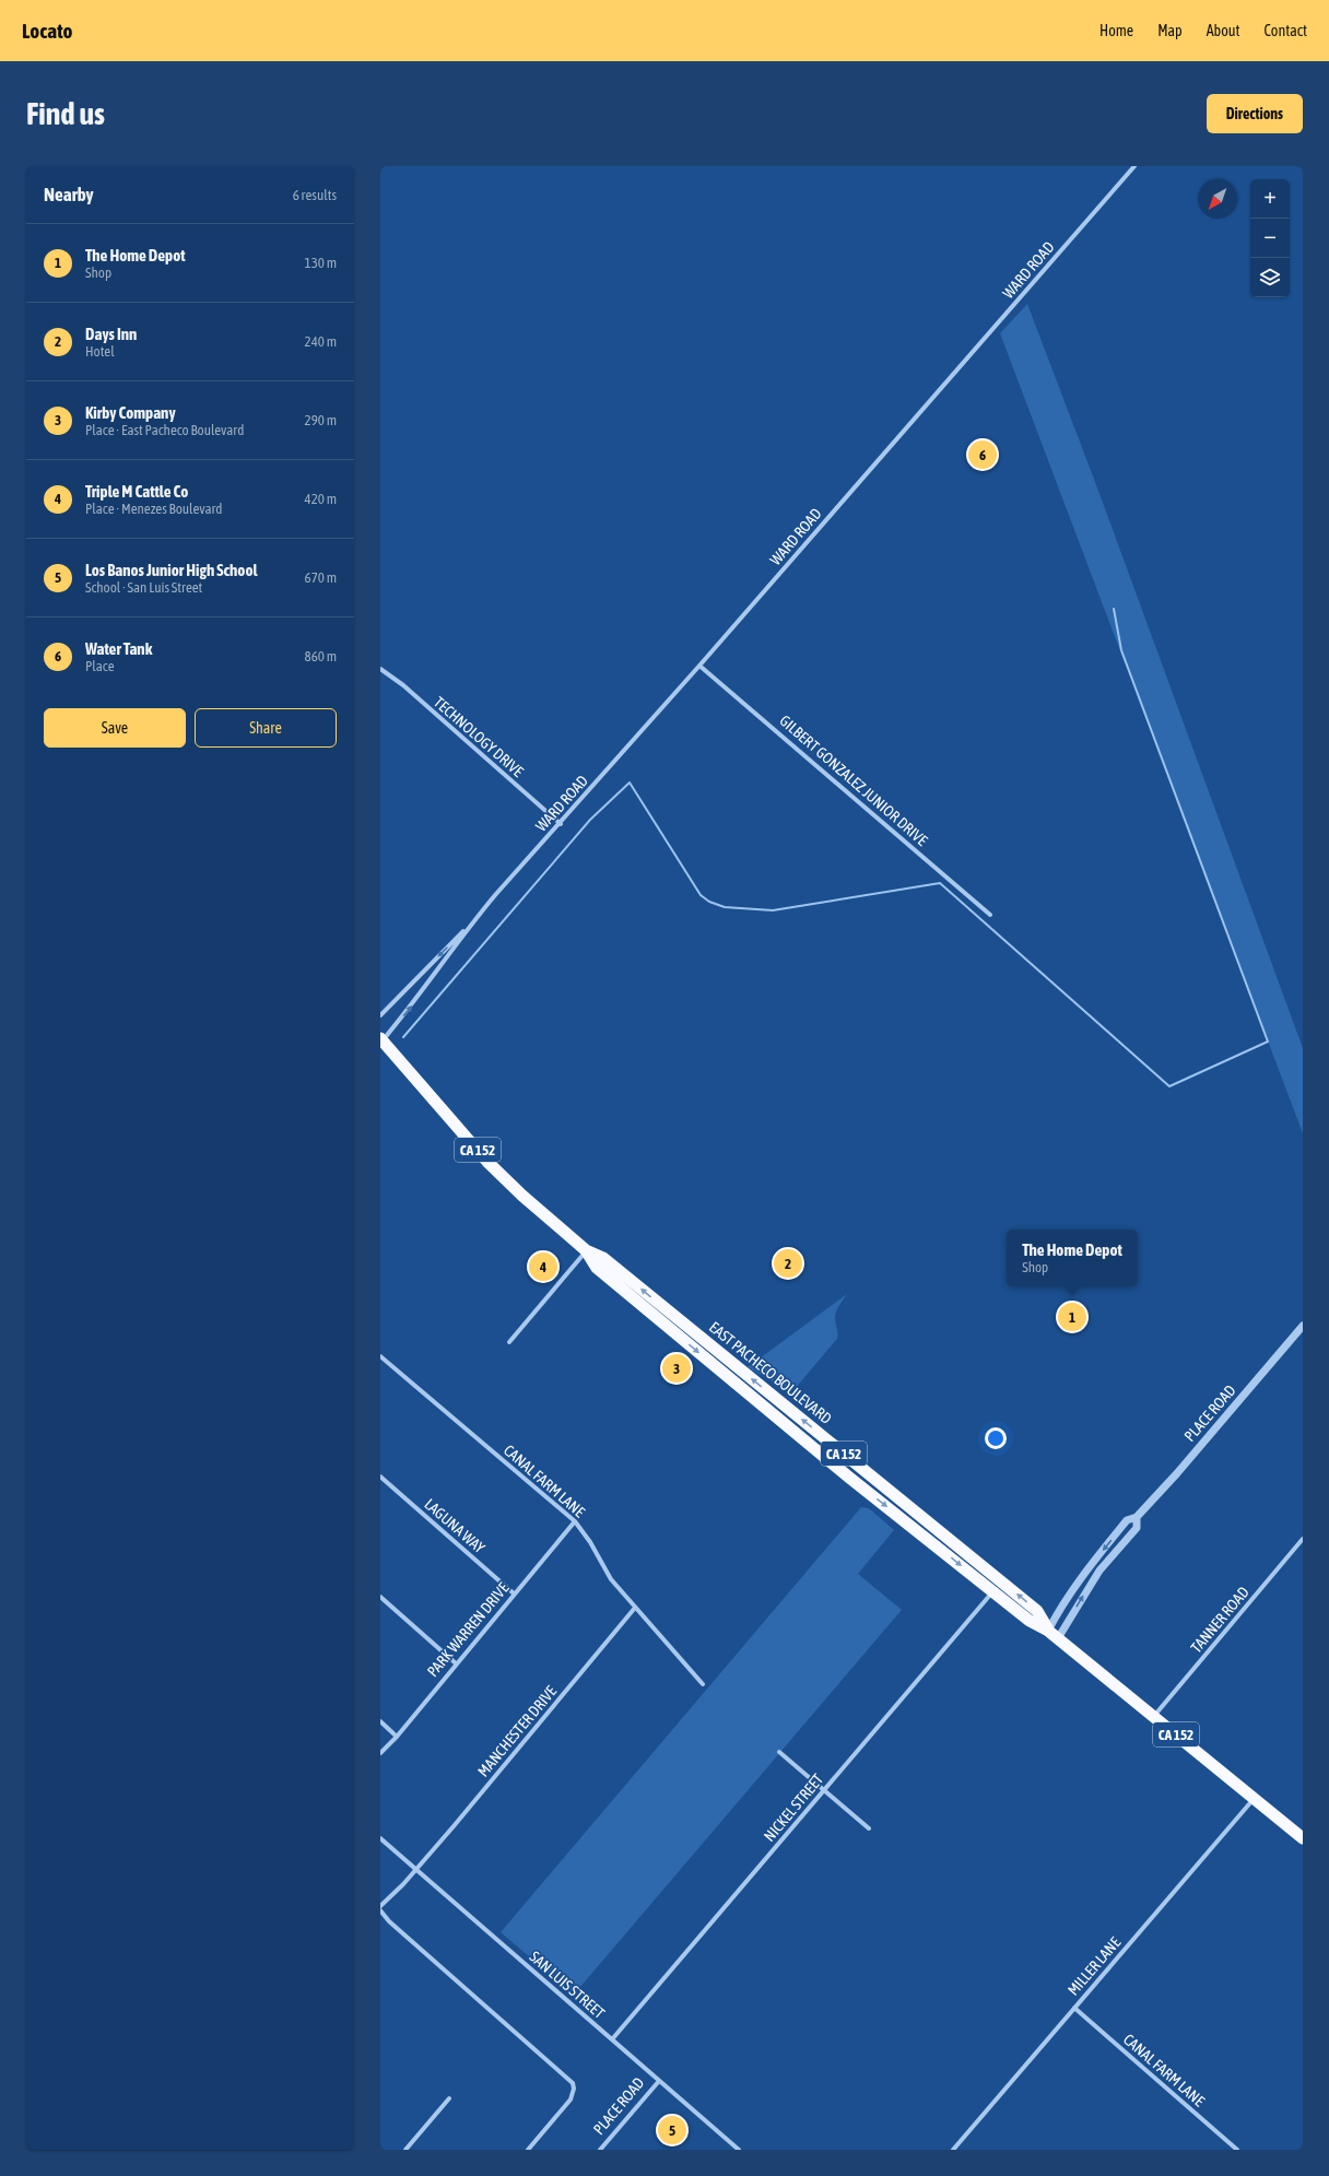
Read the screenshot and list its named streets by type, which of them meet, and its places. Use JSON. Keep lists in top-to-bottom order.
{
  "streets": {
    "highway": ["CA 152", "EAST PACHECO BOULEVARD"],
    "street": [
      "WARD ROAD",
      "TECHNOLOGY DRIVE",
      "GILBERT GONZALEZ JUNIOR DRIVE",
      "PLACE ROAD",
      "CANAL FARM LANE",
      "LAGUNA WAY",
      "TANNER ROAD",
      "PARK WARREN DRIVE",
      "MANCHESTER DRIVE",
      "NICKEL STREET",
      "MILLER LANE",
      "SAN LUIS STREET"
    ]
  },
  "crossings": [
    ["WARD ROAD", "TECHNOLOGY DRIVE"],
    ["WARD ROAD", "GILBERT GONZALEZ JUNIOR DRIVE"],
    ["WARD ROAD", "EAST PACHECO BOULEVARD"],
    ["EAST PACHECO BOULEVARD", "PLACE ROAD"],
    ["EAST PACHECO BOULEVARD", "TANNER ROAD"],
    ["EAST PACHECO BOULEVARD", "NICKEL STREET"],
    ["EAST PACHECO BOULEVARD", "MILLER LANE"],
    ["PLACE ROAD", "SAN LUIS STREET"],
    ["CANAL FARM LANE", "PARK WARREN DRIVE"],
    ["CANAL FARM LANE", "MANCHESTER DRIVE"],
    ["CANAL FARM LANE", "MILLER LANE"],
    ["LAGUNA WAY", "PARK WARREN DRIVE"],
    ["MANCHESTER DRIVE", "SAN LUIS STREET"],
    ["NICKEL STREET", "SAN LUIS STREET"]
  ],
  "north": "bottom left",
  "page": {
    "header": "Locato",
    "nav": [
      "Home",
      "Map",
      "About",
      "Contact"
    ],
    "buttons": [
      "Directions",
      ["Save", "Share"]
    ],
    "title": "Find us",
    "heading": ["Nearby", "6 results"],
    "map_buttons": ["+", "−"],
    "list": [
      {
        "mark": "1",
        "name": "The Home Depot",
        "note": "Shop",
        "value": "130 m"
      },
      {
        "mark": "2",
        "name": "Days Inn",
        "note": "Hotel",
        "value": "240 m"
      },
      {
        "mark": "3",
        "name": "Kirby Company",
        "note": "Place · East Pacheco Boulevard",
        "value": "290 m"
      },
      {
        "mark": "4",
        "name": "Triple M Cattle Co",
        "note": "Place · Menezes Boulevard",
        "value": "420 m"
      },
      {
        "mark": "5",
        "name": "Los Banos Junior High School",
        "note": "School · San Luis Street",
        "value": "670 m"
      },
      {
        "mark": "6",
        "name": "Water Tank",
        "note": "Place",
        "value": "860 m"
      }
    ],
    "pins": [
      "6",
      "2",
      "4",
      "1",
      "3",
      "5"
    ],
    "popup": ["The Home Depot", "Shop"]
  }
}
